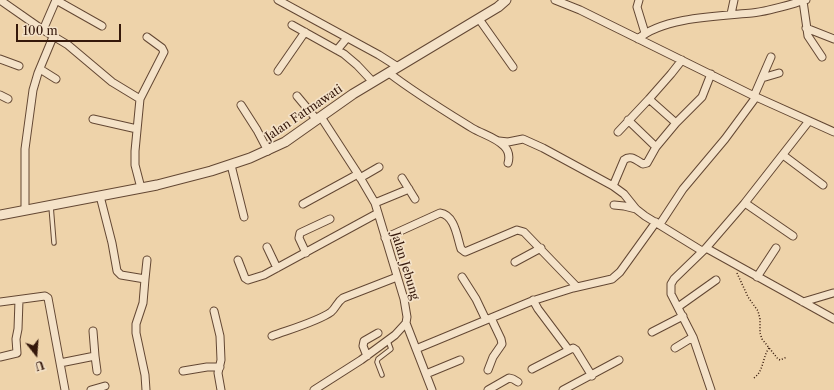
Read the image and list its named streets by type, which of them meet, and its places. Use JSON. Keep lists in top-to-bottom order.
{
  "streets": {
    "street": ["Jalan Fatmawati", "Jalan Jebung"]
  },
  "crossings": [
    ["Jalan Fatmawati", "Jalan Jebung"]
  ],
  "scale_bar": "100 m",
  "north": "bottom"
}
